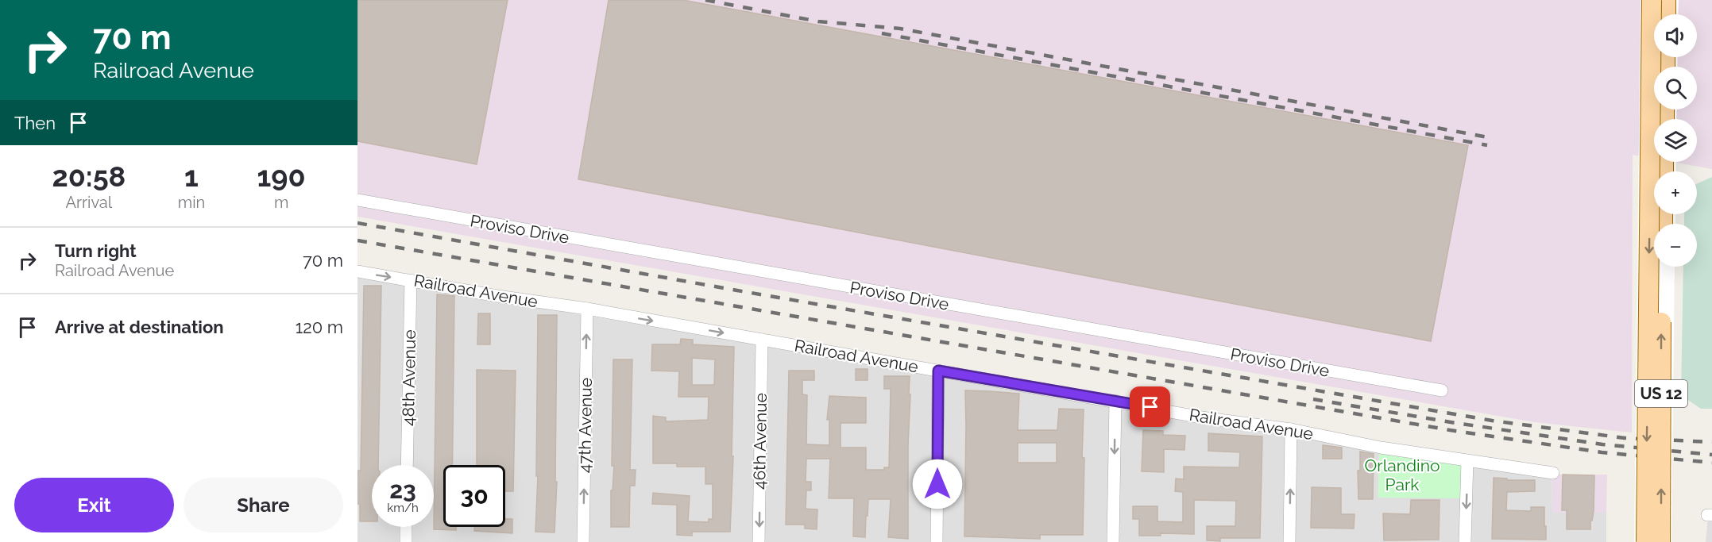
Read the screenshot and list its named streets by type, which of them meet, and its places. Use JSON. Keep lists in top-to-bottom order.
{
  "streets": {
    "main road": ["US 12"],
    "street": [
      "Proviso Drive",
      "Railroad Avenue",
      "48th Avenue",
      "47th Avenue",
      "46th Avenue"
    ]
  },
  "crossings": [
    ["Railroad Avenue", "48th Avenue"],
    ["Railroad Avenue", "47th Avenue"],
    ["Railroad Avenue", "46th Avenue"]
  ],
  "one_way": ["47th Avenue", "46th Avenue"],
  "parks": ["Orlandino Park"],
  "page": {
    "turn": ["70 m", "Railroad Avenue"],
    "map_buttons": ["+", "−"],
    "then": "Then",
    "eta": [
      "20:58",
      "Arrival",
      "1",
      "min",
      "190",
      "m"
    ],
    "list": [
      {
        "name": "Turn right",
        "note": "Railroad Avenue",
        "value": "70 m"
      },
      {
        "name": "Arrive at destination",
        "value": "120 m"
      }
    ],
    "speed": "23 km/h",
    "limit": "30",
    "buttons": ["Exit", "Share"]
  }
}
